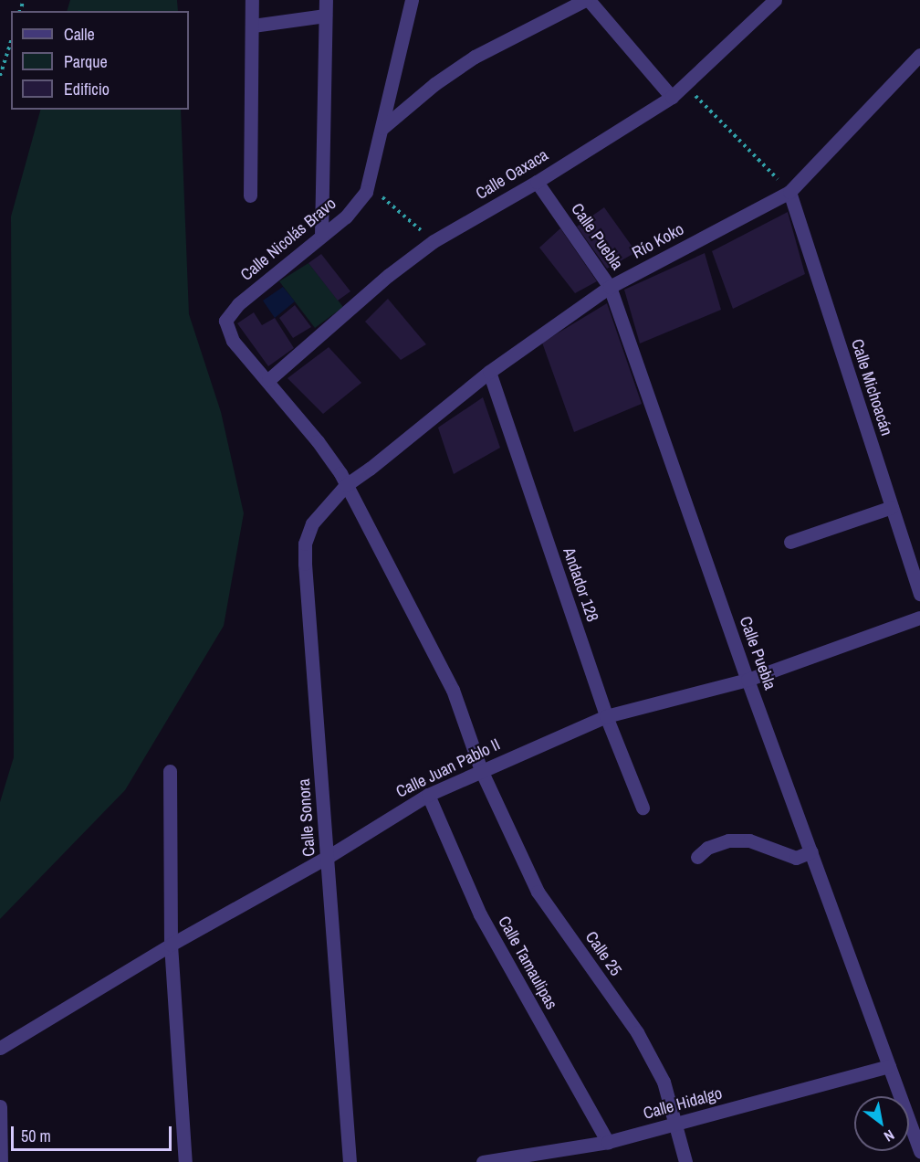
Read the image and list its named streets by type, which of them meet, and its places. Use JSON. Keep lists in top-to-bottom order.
{
  "streets": {
    "street": [
      "Calle Oaxaca",
      "Calle Puebla",
      "Calle Nicolás Bravo",
      "Río Koko",
      "Calle Michoacán",
      "Andador 128",
      "Calle Juan Pablo II",
      "Calle Sonora",
      "Calle 25",
      "Calle Tamaulipas",
      "Calle Hidalgo"
    ]
  },
  "crossings": [
    ["Calle Oaxaca", "Calle Puebla"],
    ["Calle Oaxaca", "Calle 25"],
    ["Calle Puebla", "Río Koko"],
    ["Calle Puebla", "Calle Juan Pablo II"],
    ["Calle Puebla", "Calle Hidalgo"],
    ["Calle Nicolás Bravo", "Calle 25"],
    ["Río Koko", "Calle Michoacán"],
    ["Río Koko", "Andador 128"],
    ["Río Koko", "Calle Sonora"],
    ["Río Koko", "Calle 25"],
    ["Andador 128", "Calle Juan Pablo II"],
    ["Calle Juan Pablo II", "Calle Sonora"],
    ["Calle Juan Pablo II", "Calle 25"],
    ["Calle Juan Pablo II", "Calle Tamaulipas"],
    ["Calle Sonora", "Calle 25"],
    ["Calle 25", "Calle Hidalgo"],
    ["Calle Tamaulipas", "Calle Hidalgo"]
  ],
  "legend": ["Calle", "Parque", "Edificio"],
  "scale_bar": "50 m",
  "north": "bottom right"
}
